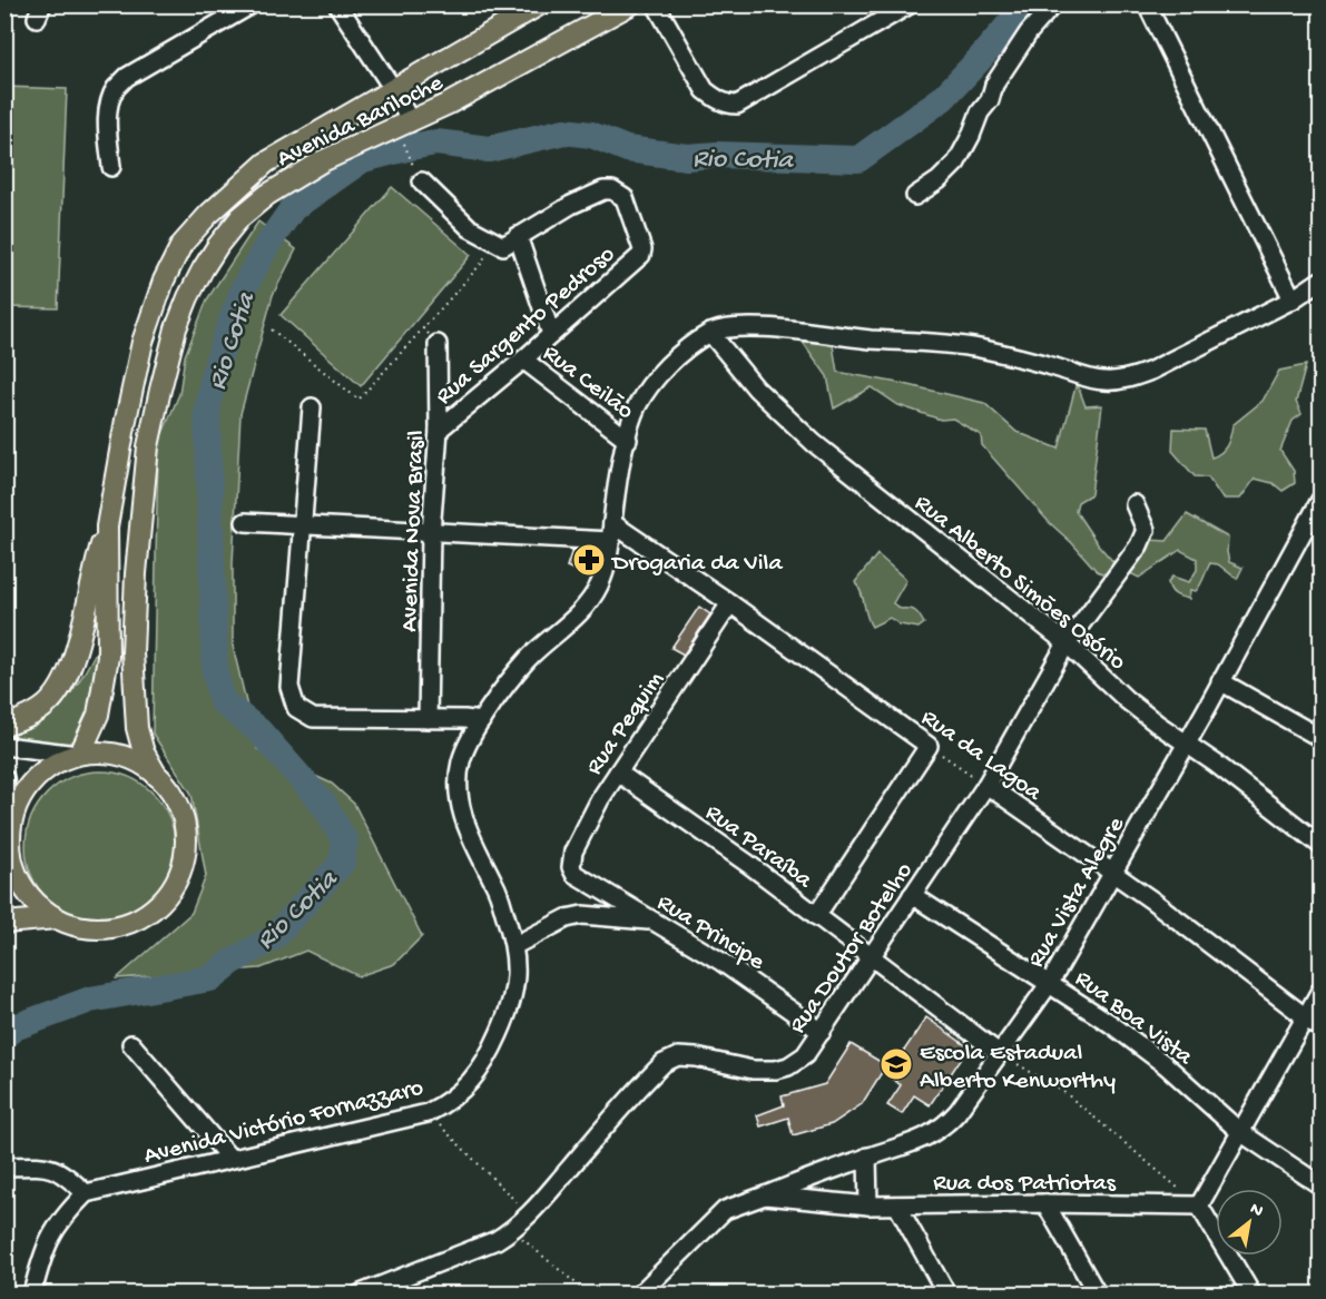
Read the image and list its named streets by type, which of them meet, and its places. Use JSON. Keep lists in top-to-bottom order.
{
  "streets": {
    "main road": ["Avenida Bariloche"],
    "street": [
      "Rua Sargento Pedroso",
      "Rua Ceilão",
      "Avenida Nova Brasil",
      "Rua Alberto Simões Osório",
      "Rua Pequim",
      "Rua da Lagoa",
      "Rua Paraíba",
      "Rua Vista Alegre",
      "Rua Principe",
      "Rua Doutor Botelho",
      "Rua Boa Vista",
      "Avenida Victório Fornazzaro",
      "Rua dos Patriotas"
    ]
  },
  "crossings": [
    ["Rua Sargento Pedroso", "Rua Ceilão"],
    ["Rua Sargento Pedroso", "Avenida Nova Brasil"],
    ["Rua Ceilão", "Avenida Victório Fornazzaro"],
    ["Rua Alberto Simões Osório", "Rua Vista Alegre"],
    ["Rua Alberto Simões Osório", "Rua Doutor Botelho"],
    ["Rua Alberto Simões Osório", "Avenida Victório Fornazzaro"],
    ["Rua Pequim", "Rua da Lagoa"],
    ["Rua Pequim", "Rua Paraíba"],
    ["Rua Pequim", "Rua Principe"],
    ["Rua da Lagoa", "Rua Vista Alegre"],
    ["Rua da Lagoa", "Rua Doutor Botelho"],
    ["Rua da Lagoa", "Avenida Victório Fornazzaro"],
    ["Rua Paraíba", "Rua Vista Alegre"],
    ["Rua Paraíba", "Rua Doutor Botelho"],
    ["Rua Vista Alegre", "Rua Boa Vista"],
    ["Rua Vista Alegre", "Rua dos Patriotas"],
    ["Rua Principe", "Rua Doutor Botelho"],
    ["Rua Doutor Botelho", "Rua Boa Vista"]
  ],
  "water": ["Rio Cotia"],
  "places": {
    "pharmacy": ["Drogaria da Vila"],
    "school or university": ["Escola Estadual Alberto Kenworthy"]
  },
  "north": "top right"
}
